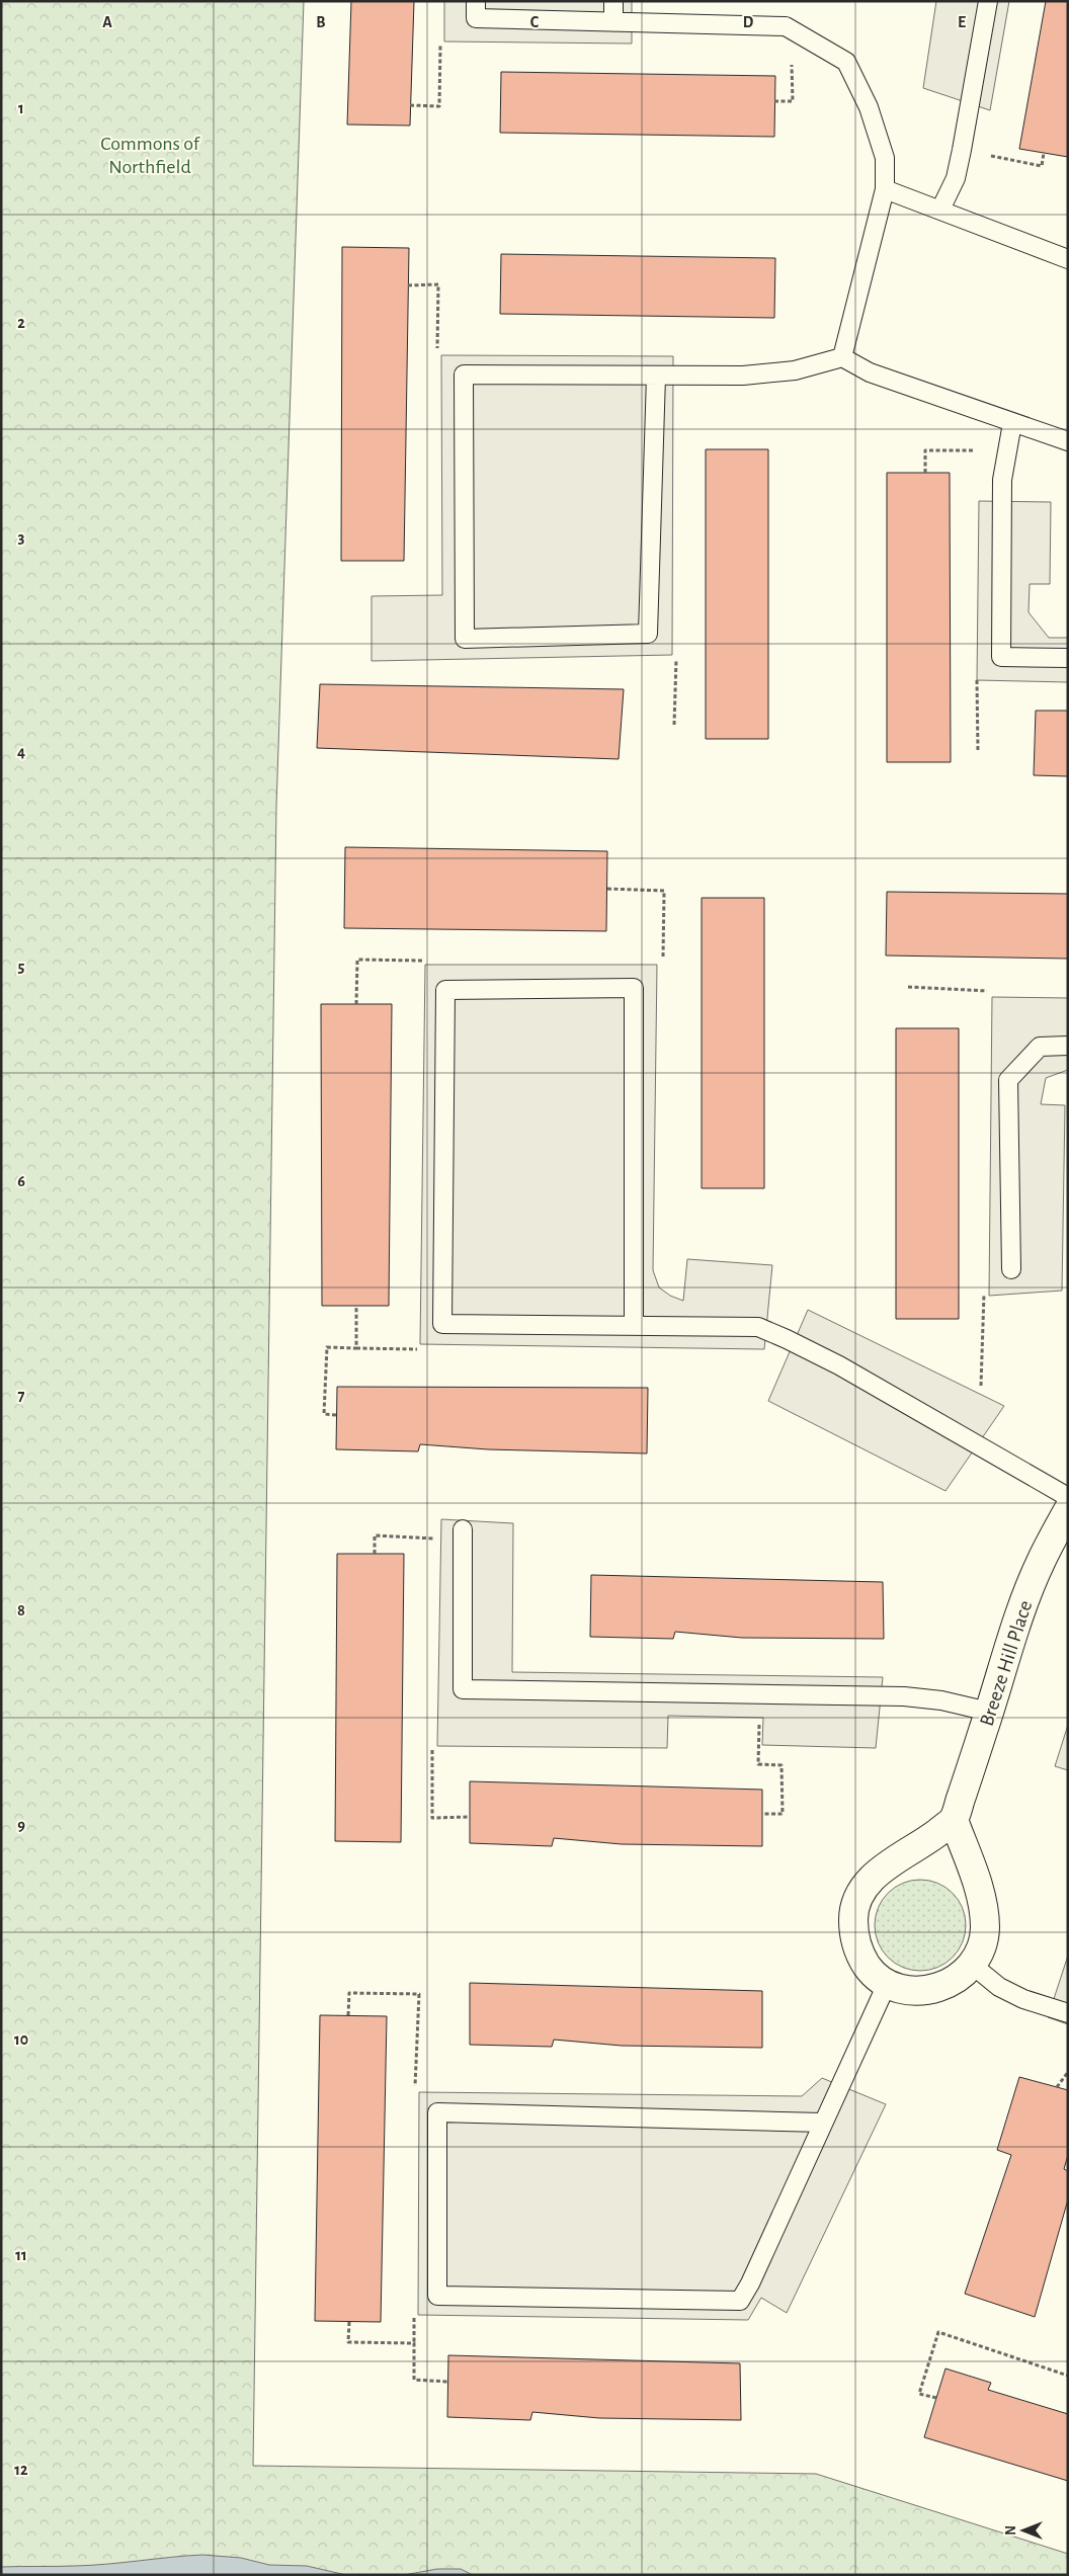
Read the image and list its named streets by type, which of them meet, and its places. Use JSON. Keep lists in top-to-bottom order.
{
  "streets": {
    "street": ["Breeze Hill Place"]
  },
  "parks": ["Commons of Northfield"],
  "north": "left",
  "grid": {
    "columns": [
      "A",
      "B",
      "C",
      "D",
      "E"
    ],
    "rows": [
      "1",
      "2",
      "3",
      "4",
      "5",
      "6",
      "7",
      "8",
      "9",
      "10",
      "11",
      "12"
    ]
  }
}
